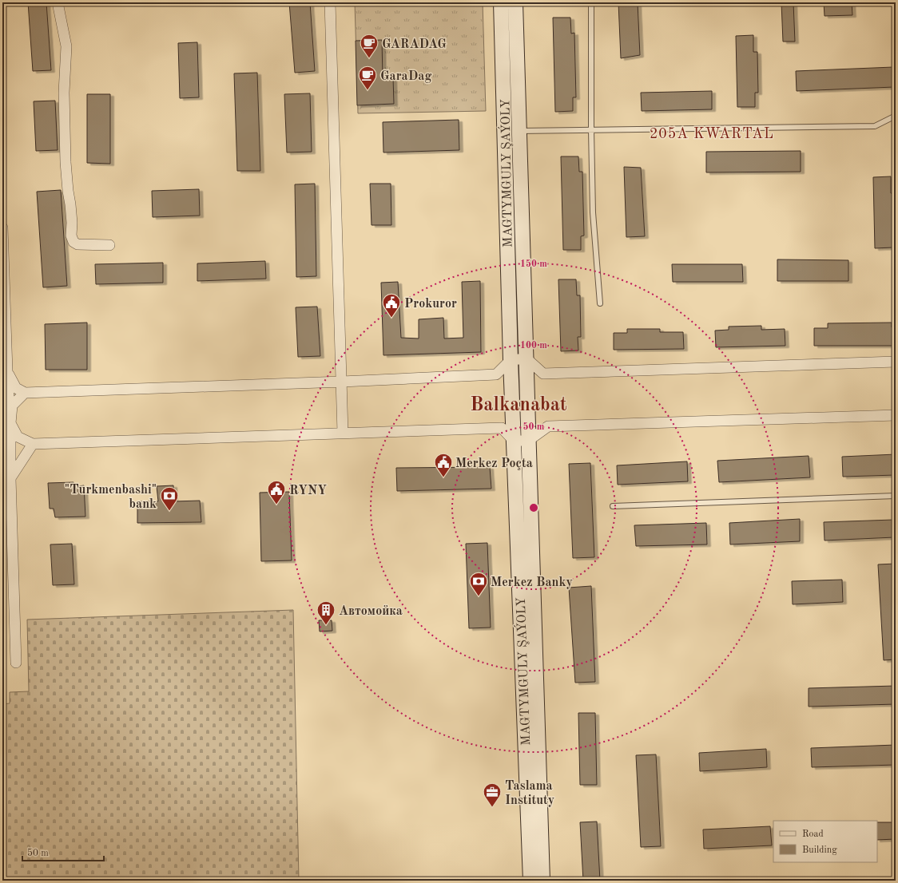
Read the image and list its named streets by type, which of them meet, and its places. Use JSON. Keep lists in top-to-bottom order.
{
  "streets": {
    "street": ["MAGTYMGULY ŞAÝOLY"]
  },
  "districts": ["205A KWARTAL", "Balkanabat"],
  "places": {
    "cafe": ["GARADAG", "GaraDag"],
    "public building": ["Prokuror", "Merkez Poçta", "RYNY"],
    "bank": ["\"Turkmenbashi\" bank", "Merkez Banky"],
    "building": ["Автомойка"],
    "office": ["Taslama Instituty"]
  },
  "legend": ["Road", "Building"],
  "scale_bar": "50 m",
  "rings": ["150 m", "100 m", "50 m"]
}
